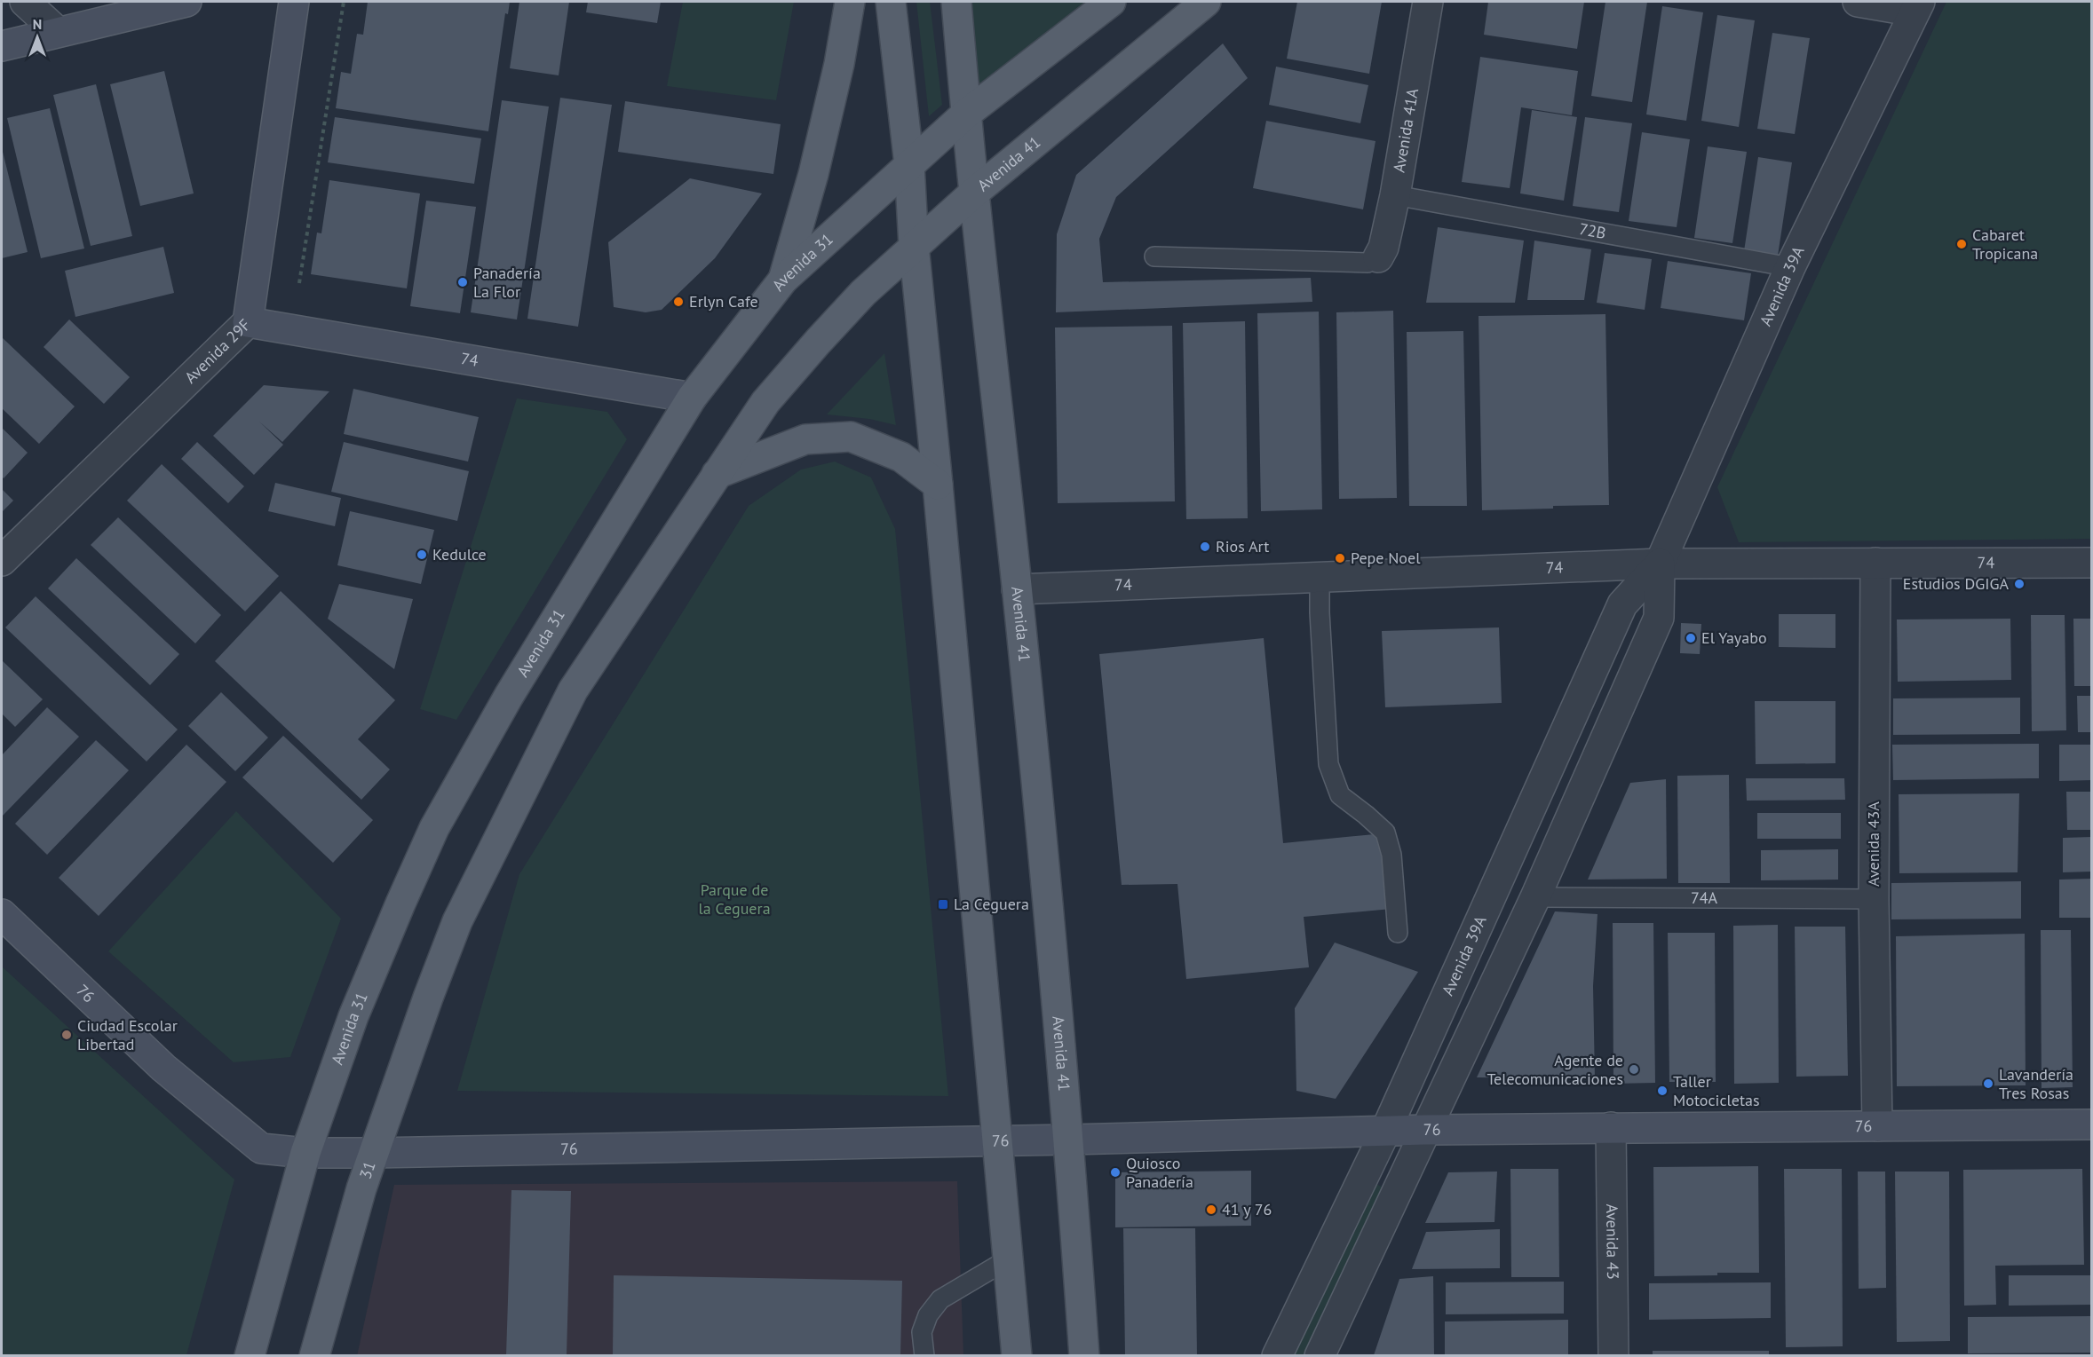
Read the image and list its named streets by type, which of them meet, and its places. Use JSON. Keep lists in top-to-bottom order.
{
  "streets": {
    "main road": ["Avenida 41", "Avenida 31", "31"],
    "street": [
      "Avenida 41A",
      "Avenida 39A",
      "Avenida 29F",
      "74",
      "Avenida 43A",
      "76",
      "Avenida 43"
    ],
    "lane": ["72B", "74A"]
  },
  "crossings": [
    ["Avenida 41A", "72B"],
    ["Avenida 41", "74"],
    ["Avenida 41", "76"],
    ["72B", "Avenida 39A"],
    ["Avenida 31", "74"],
    ["Avenida 31", "76"],
    ["Avenida 39A", "74"],
    ["Avenida 39A", "74A"],
    ["Avenida 39A", "76"],
    ["Avenida 29F", "74"],
    ["74", "Avenida 43A"],
    ["Avenida 43A", "74A"],
    ["Avenida 43A", "76"],
    ["76", "31"],
    ["76", "Avenida 43"]
  ],
  "parks": ["Parque de la Ceguera"],
  "places": {
    "other": [
      "Cabaret Tropicana",
      "Panadería La Flor",
      "Erlyn Cafe",
      "Rios Art",
      "Kedulce",
      "Pepe Noel",
      "Estudios DGIGA",
      "El Yayabo",
      "Ciudad Escolar Libertad",
      "Agente de Telecomunicaciones",
      "Lavandería Tres Rosas",
      "Taller Motocicletas",
      "Quiosco Panadería",
      "41 y 76"
    ],
    "transit": ["La Ceguera"]
  },
  "north": "top"
}
